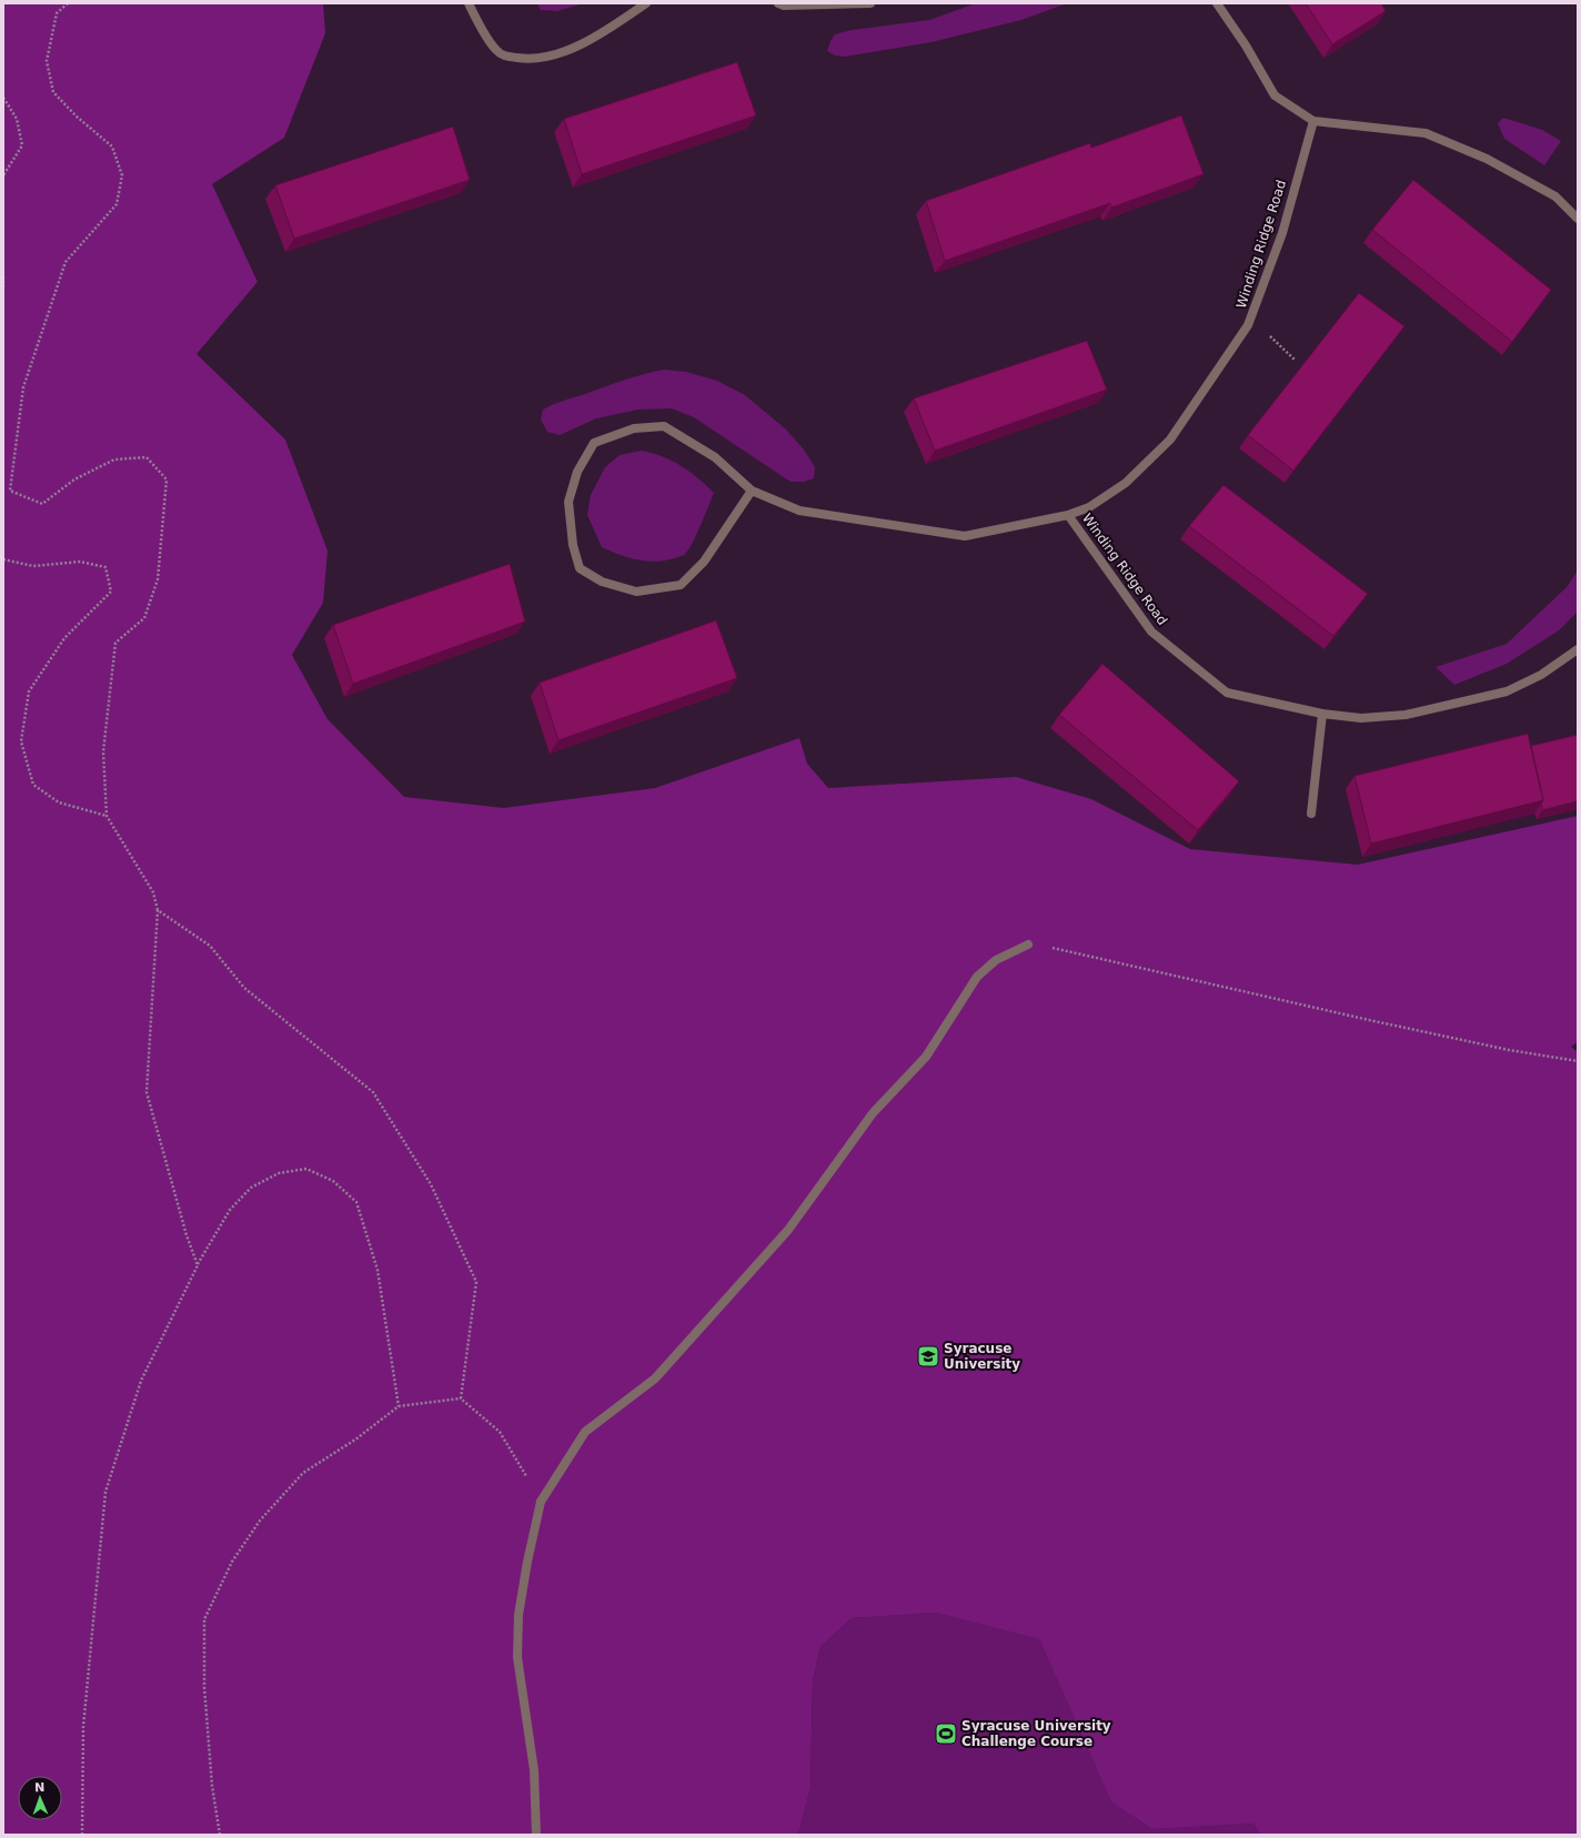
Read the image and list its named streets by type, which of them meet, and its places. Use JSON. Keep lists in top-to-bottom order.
{
  "streets": {
    "street": ["Winding Ridge Road"]
  },
  "places": {
    "school or university": ["Syracuse University"],
    "sports": ["Syracuse University Challenge Course"]
  },
  "north": "top"
}
